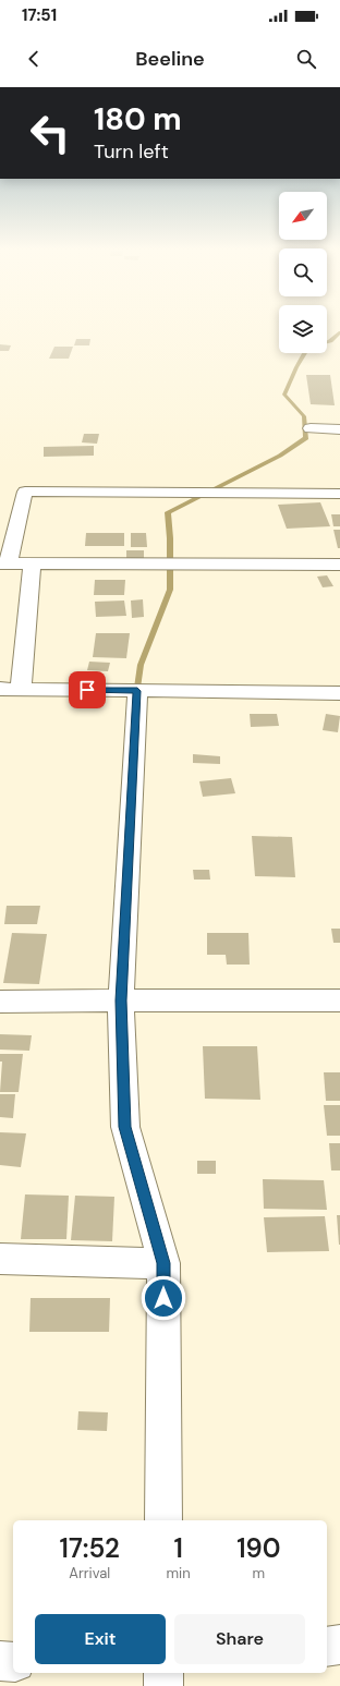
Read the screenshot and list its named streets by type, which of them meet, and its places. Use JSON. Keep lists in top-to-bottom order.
{
  "north": "bottom left",
  "page": {
    "status": "17:51",
    "header": "Beeline",
    "turn": ["180 m", "Turn left"],
    "eta": [
      "17:52",
      "Arrival",
      "1",
      "min",
      "190",
      "m"
    ],
    "buttons": ["Exit", "Share"]
  }
}
